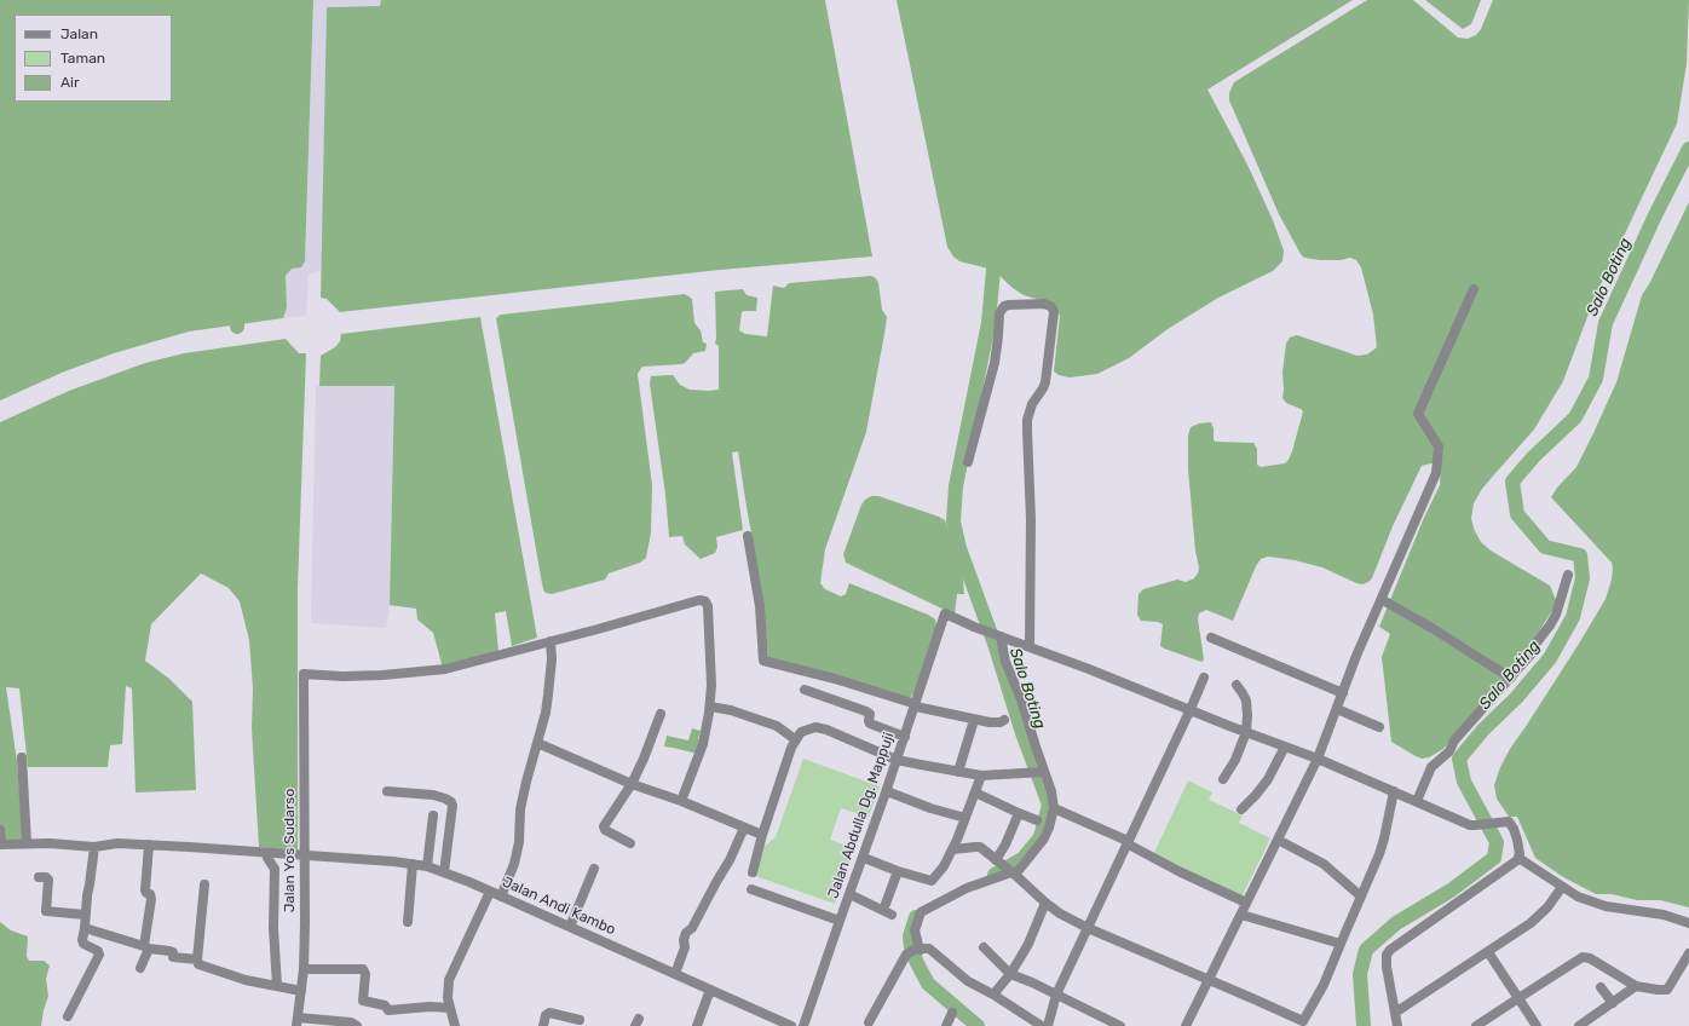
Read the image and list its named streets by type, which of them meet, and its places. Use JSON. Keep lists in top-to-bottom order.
{
  "streets": {
    "street": ["Jalan Abdulla Dg. Mappuji", "Jalan Yos Sudarso", "Jalan Andi Kambo"]
  },
  "crossings": [
    ["Jalan Yos Sudarso", "Jalan Andi Kambo"]
  ],
  "water": ["Salo Boting"],
  "legend": ["Jalan", "Taman", "Air"]
}
